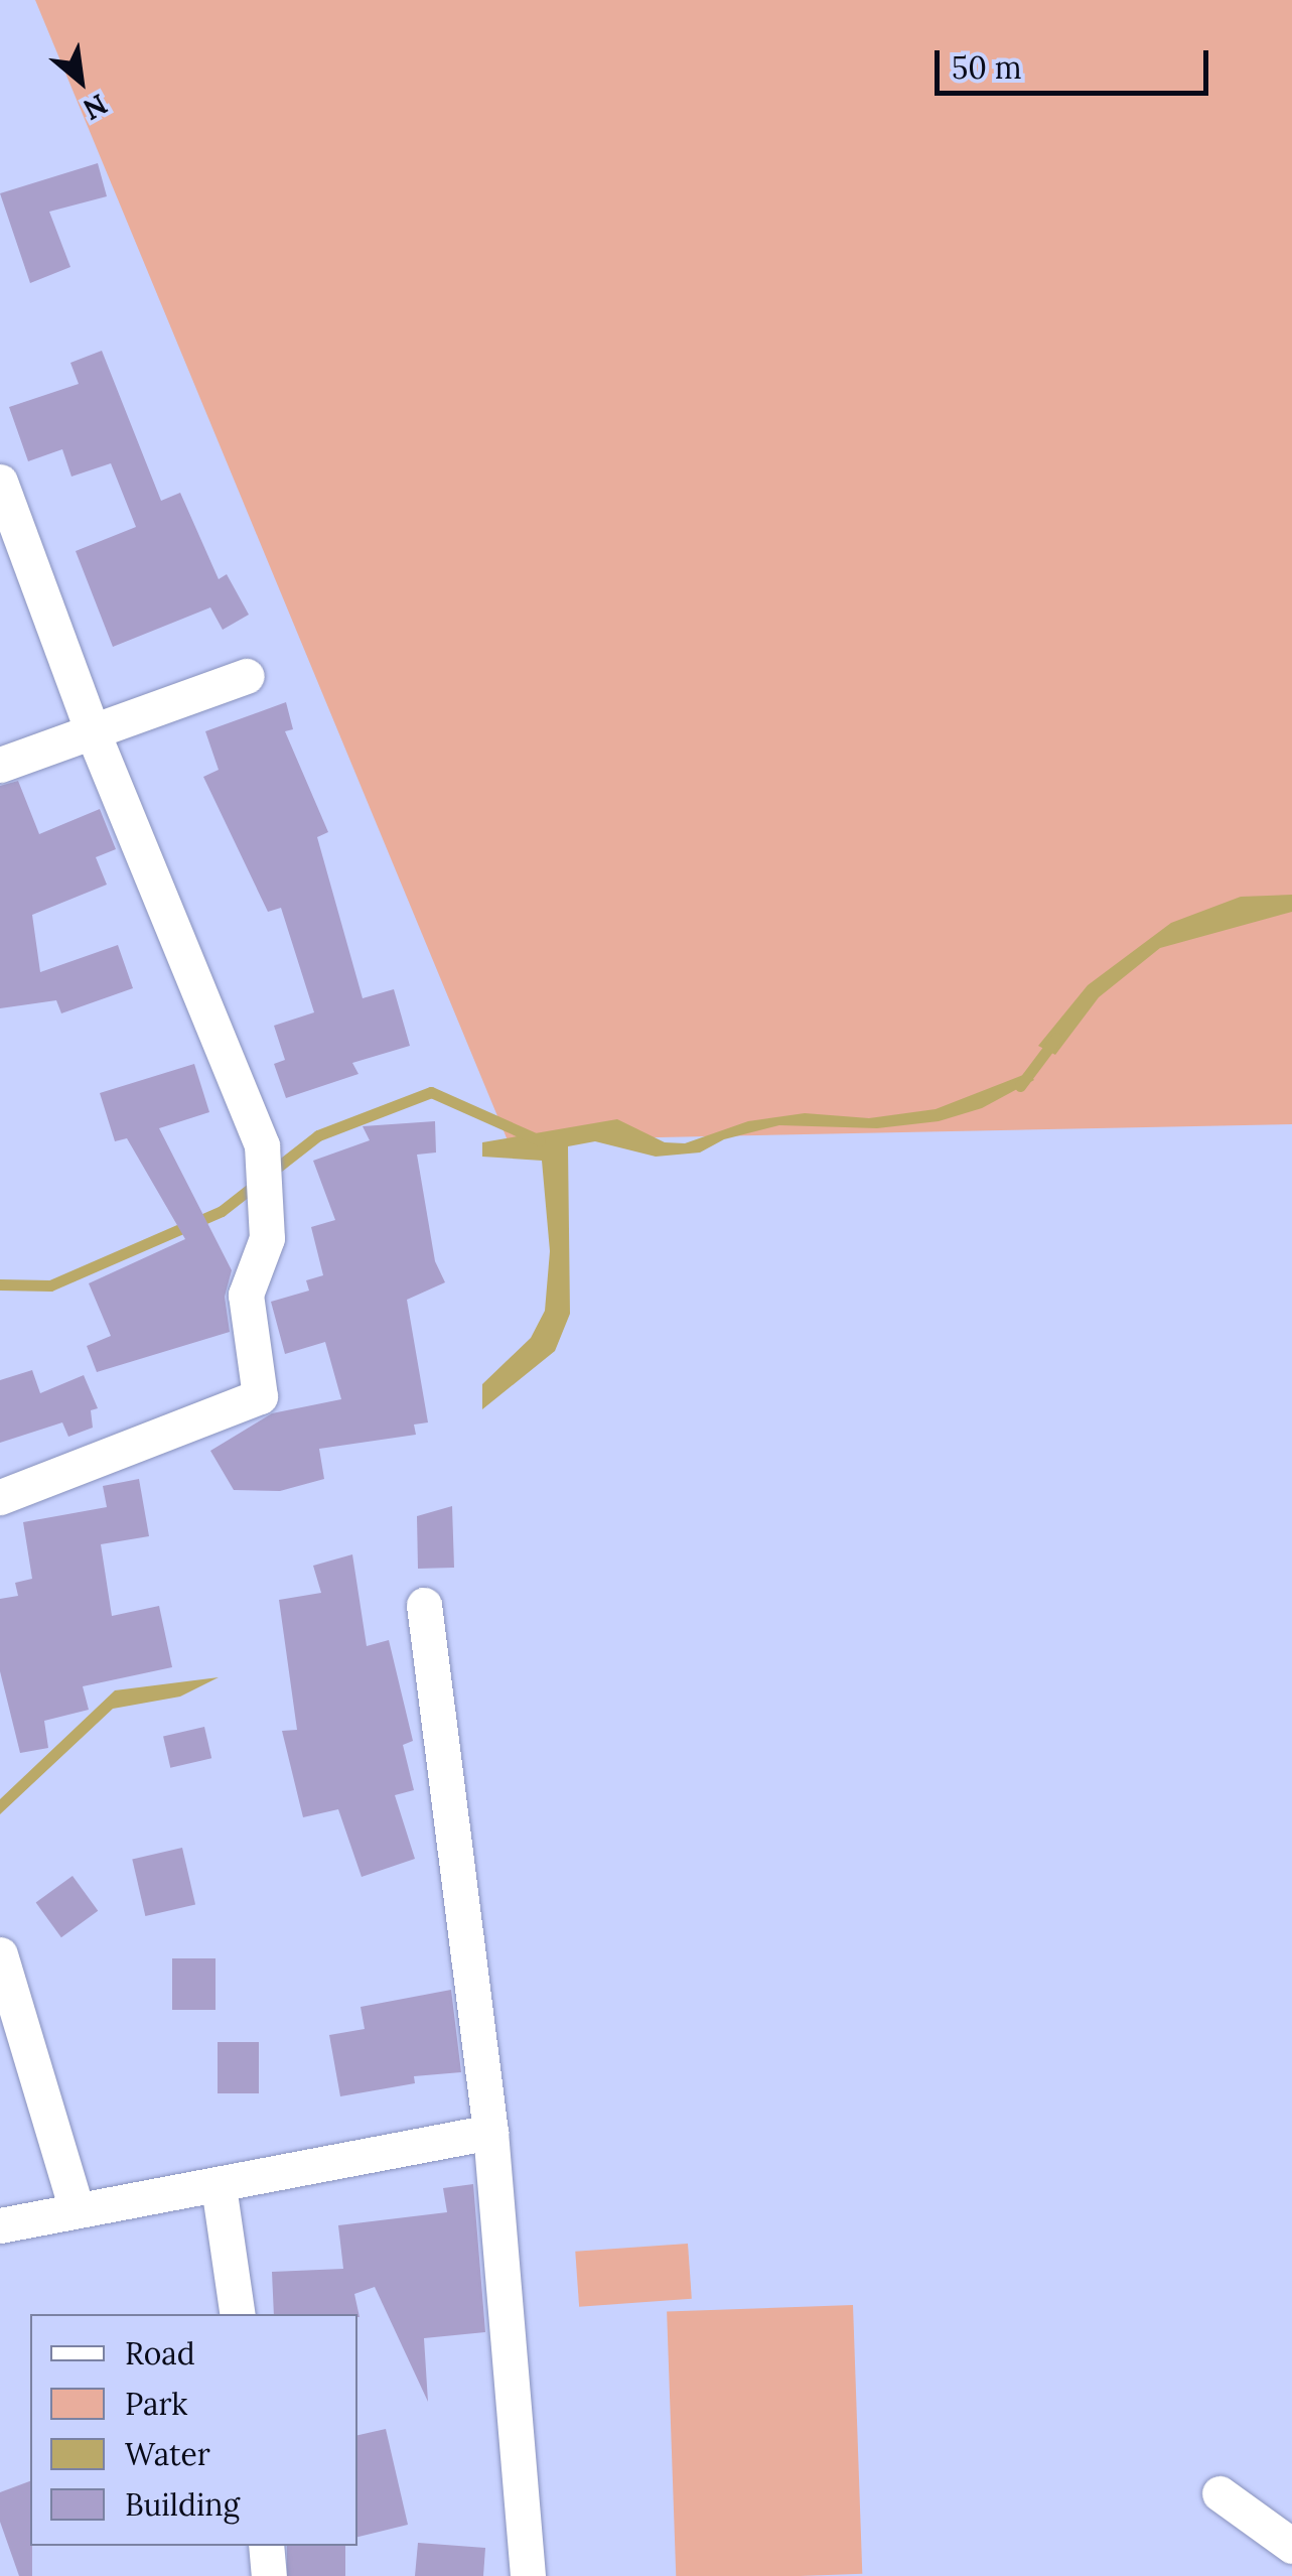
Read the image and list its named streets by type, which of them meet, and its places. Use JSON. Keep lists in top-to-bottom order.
{
  "legend": [
    "Road",
    "Park",
    "Water",
    "Building"
  ],
  "scale_bar": "50 m",
  "north": "bottom right"
}
